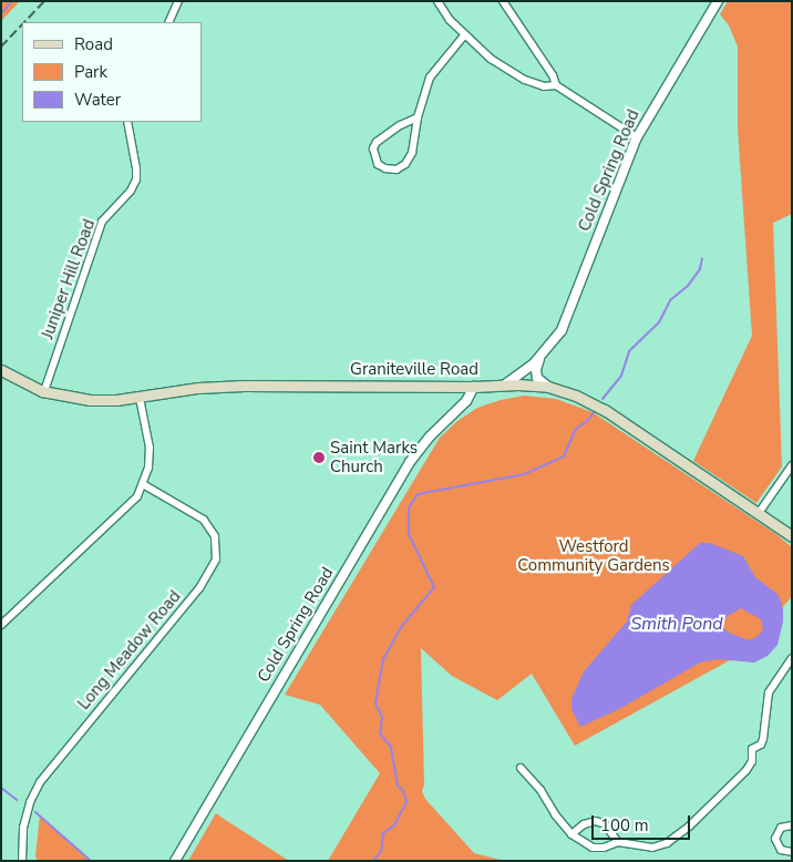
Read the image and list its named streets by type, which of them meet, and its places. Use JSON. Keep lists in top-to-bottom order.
{
  "streets": {
    "main road": ["Graniteville Road"],
    "street": ["Cold Spring Road", "Juniper Hill Road", "Long Meadow Road"]
  },
  "crossings": [
    ["Cold Spring Road", "Graniteville Road"],
    ["Juniper Hill Road", "Graniteville Road"]
  ],
  "water": ["Smith Pond"],
  "parks": ["Westford Community Gardens"],
  "places": ["Saint Marks Church"],
  "legend": ["Road", "Park", "Water"],
  "scale_bar": "100 m"
}
